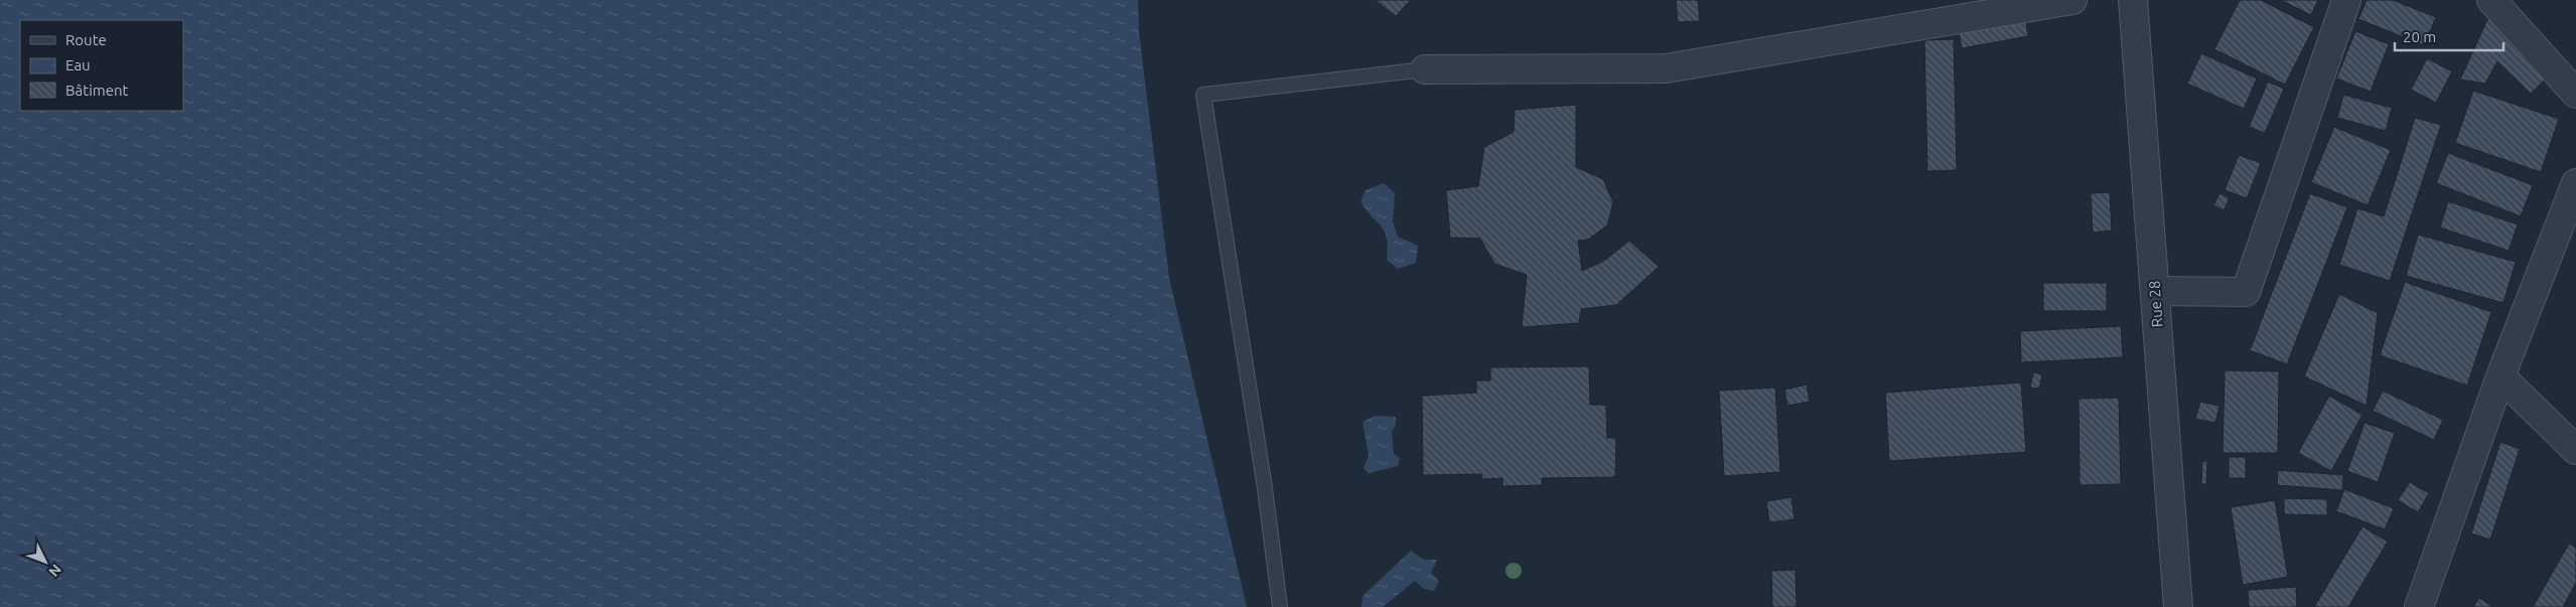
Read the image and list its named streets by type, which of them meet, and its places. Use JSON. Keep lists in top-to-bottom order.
{
  "streets": {
    "street": ["Rue 28"]
  },
  "legend": ["Route", "Eau", "Bâtiment"],
  "scale_bar": "20 m",
  "north": "bottom right"
}
